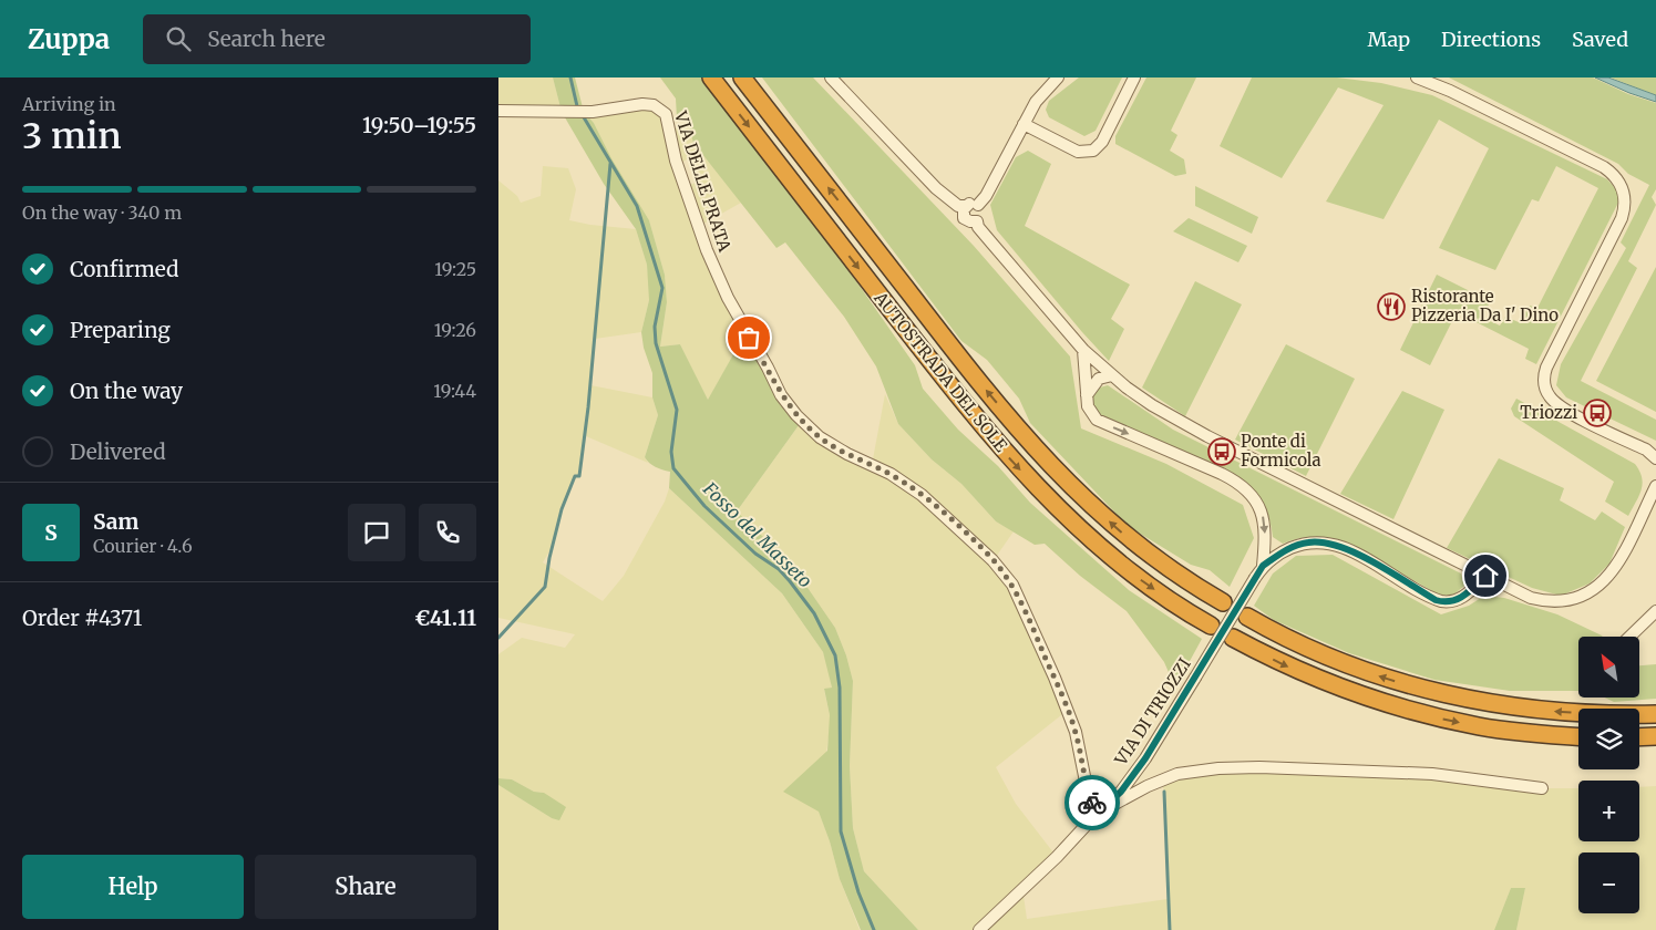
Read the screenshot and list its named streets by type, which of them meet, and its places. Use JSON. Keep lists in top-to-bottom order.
{
  "streets": {
    "highway": ["AUTOSTRADA DEL SOLE"],
    "street": ["VIA DELLE PRATA", "VIA DI TRIOZZI"]
  },
  "crossings": [
    ["VIA DELLE PRATA", "VIA DI TRIOZZI"]
  ],
  "water": ["Fosso del Masseto"],
  "places": {
    "restaurant": ["Ristorante Pizzeria Da I' Dino"],
    "bus stop": ["Triozzi", "Ponte di Formicola"]
  },
  "north": "top left",
  "page": {
    "header": "Zuppa",
    "search": "Search here",
    "nav": ["Map", "Directions", "Saved"],
    "heading": ["3 min", "Arriving in", "19:50–19:55"],
    "panel": [
      "Sam",
      "Courier · 4.6",
      "Order #4371",
      "€41.11"
    ],
    "bar": "On the way · 340 m",
    "list": [
      ["Confirmed", "19:25"],
      ["Preparing", "19:26"],
      ["On the way", "19:44"],
      "Delivered"
    ],
    "round": "S",
    "map_buttons": ["+", "−"],
    "buttons": ["Help", "Share"]
  }
}
